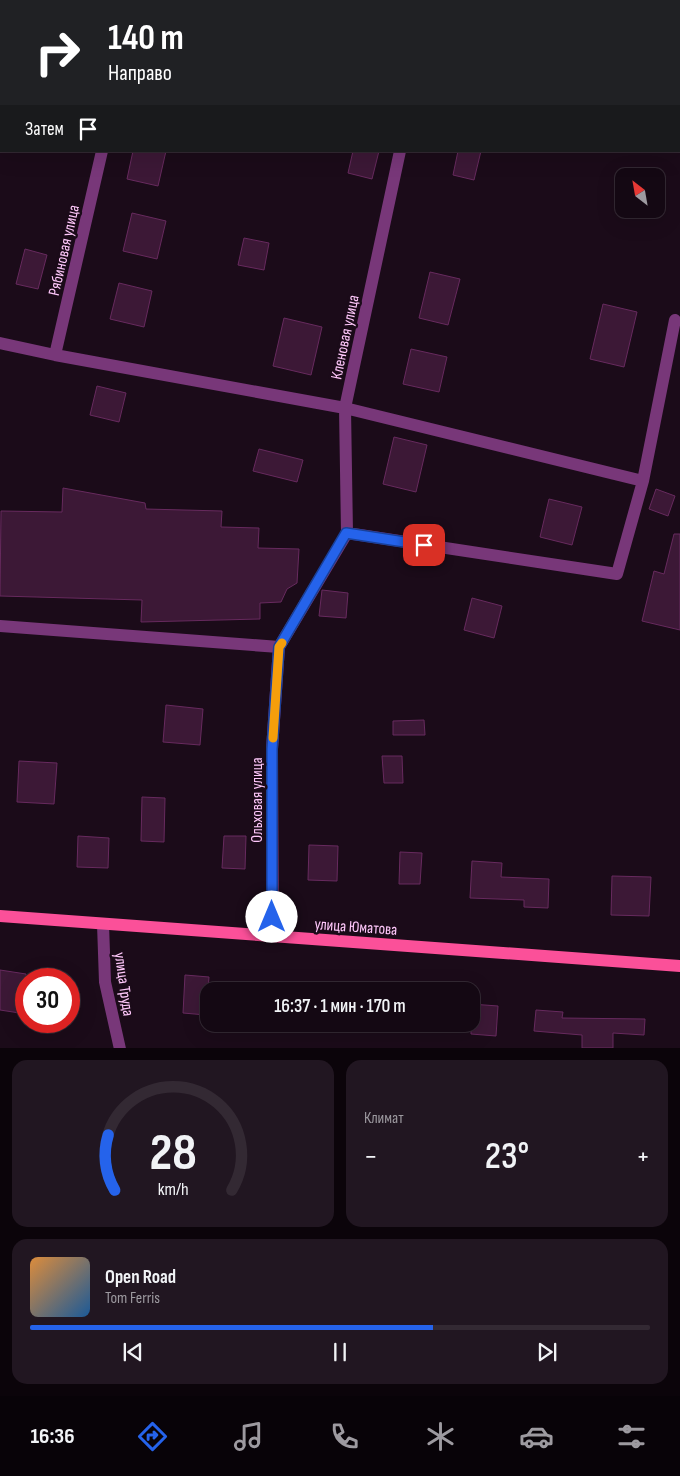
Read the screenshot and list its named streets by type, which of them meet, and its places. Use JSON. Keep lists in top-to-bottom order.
{
  "streets": {
    "main road": ["улица Юматова"],
    "street": [
      "Рябиновая улица",
      "Кленовая улица",
      "Ольховая улица",
      "улица Труда"
    ]
  },
  "crossings": [
    ["Кленовая улица", "Ольховая улица"],
    ["Ольховая улица", "улица Юматова"],
    ["улица Юматова", "улица Труда"]
  ],
  "north": "top left",
  "page": {
    "turn": ["140 m", "Направо"],
    "then": "Затем",
    "limit": "30",
    "trip": "16:37 · 1 мин · 170 m",
    "tile": "Климат",
    "heat": ["−", "23°", "+"],
    "song": ["Open Road", "Tom Ferris"],
    "tabs": "16:36",
    "gauge": ["28", "km/h"]
  }
}
